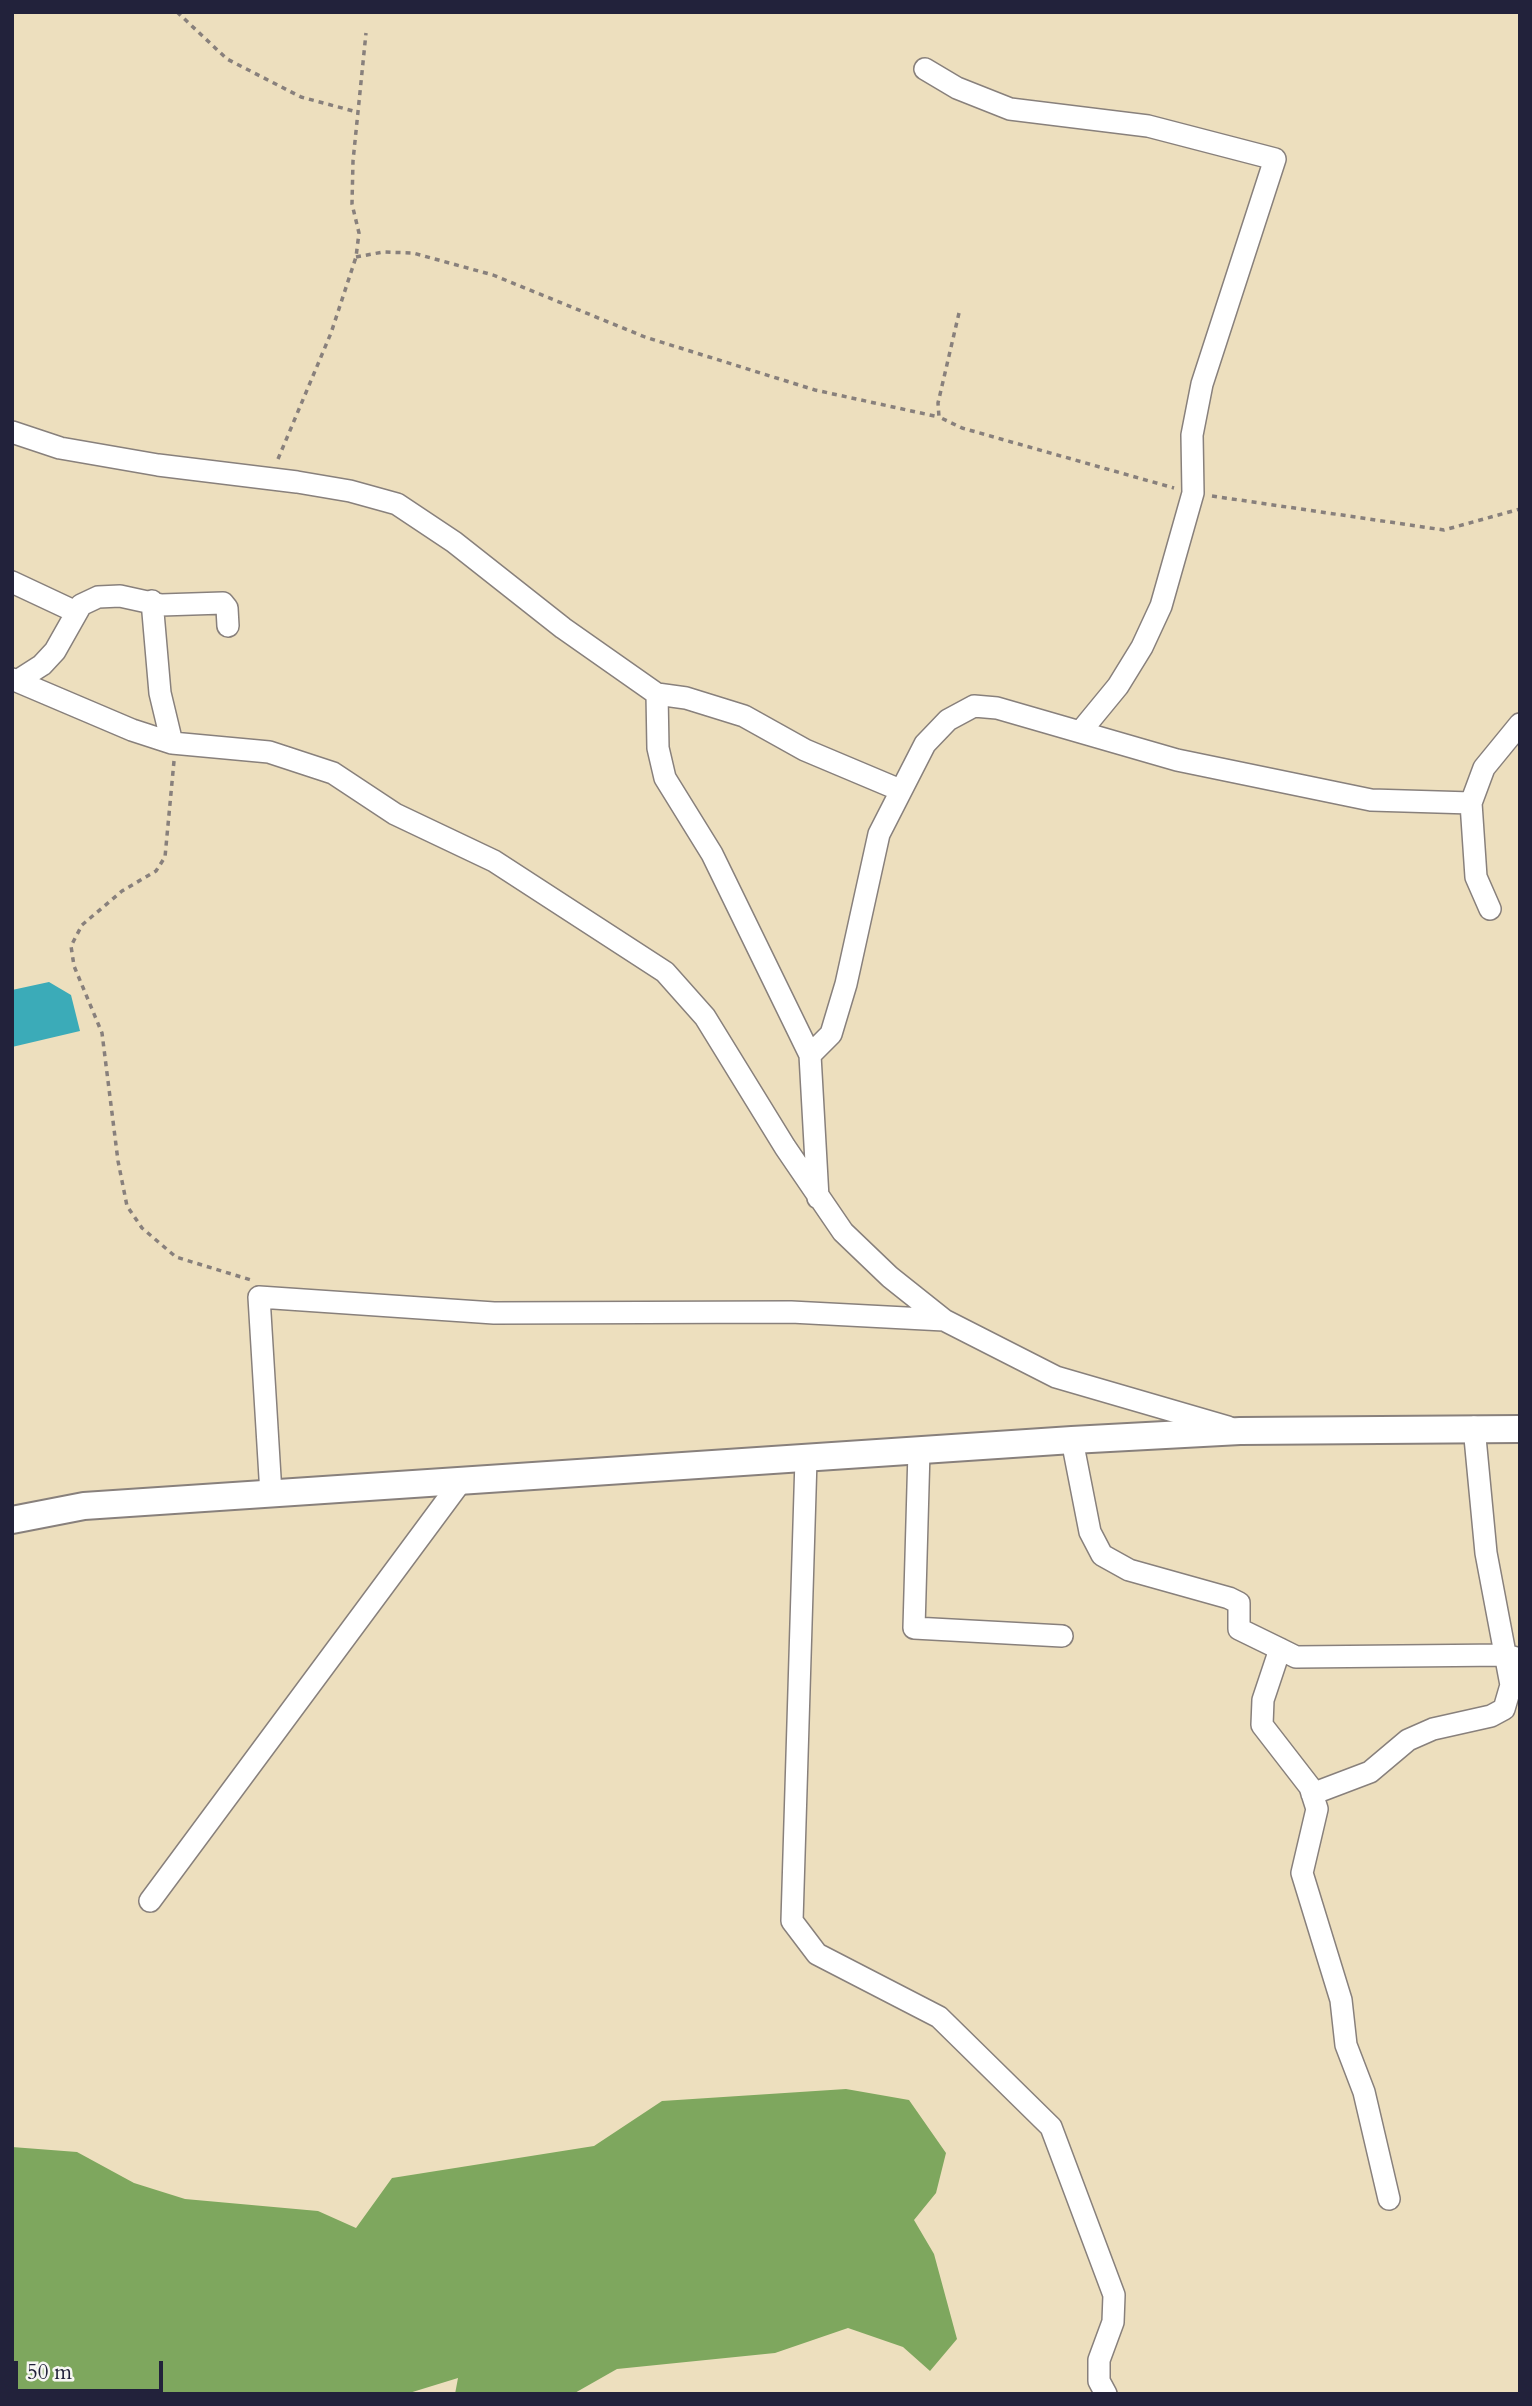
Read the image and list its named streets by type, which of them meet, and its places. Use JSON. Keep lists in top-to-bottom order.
{
  "scale_bar": "50 m"
}
